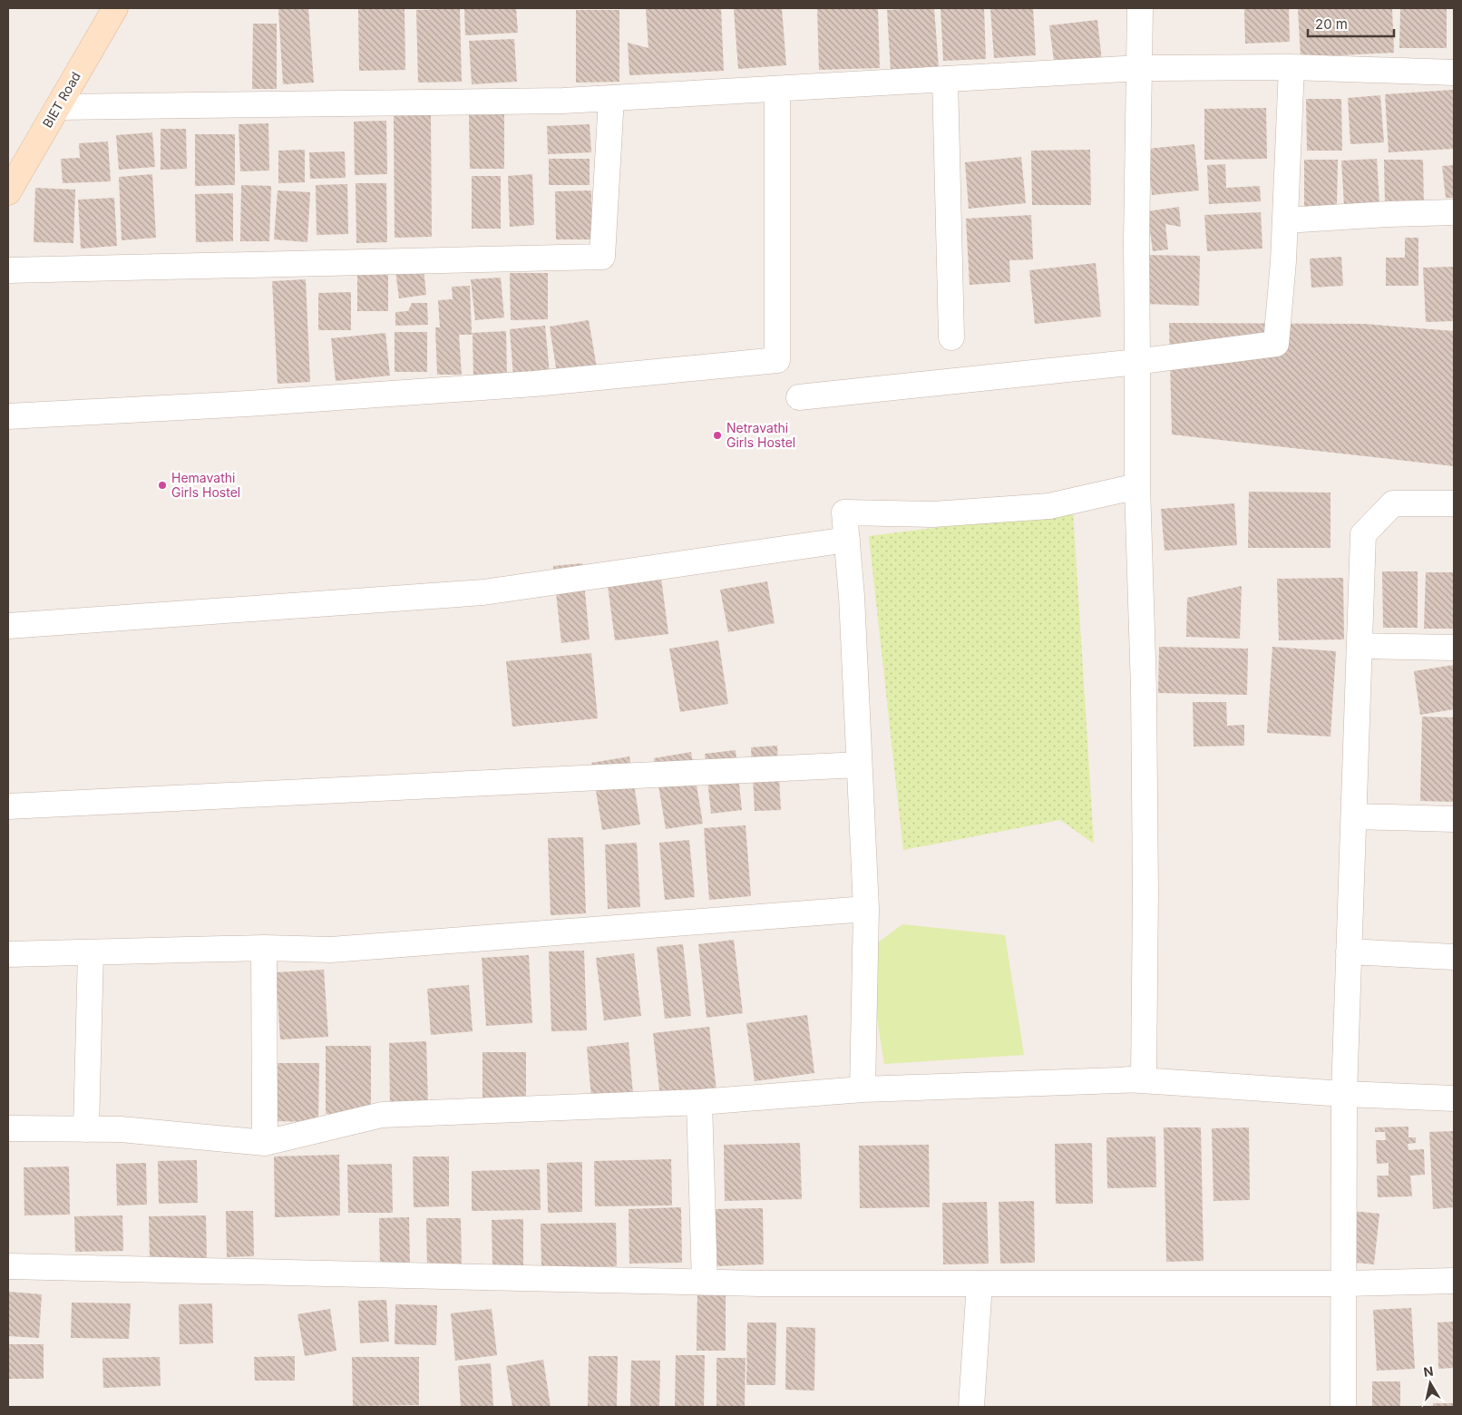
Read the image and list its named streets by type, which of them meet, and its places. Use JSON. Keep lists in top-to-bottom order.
{
  "streets": {
    "street": ["BIET Road"]
  },
  "places": ["Netravathi Girls Hostel", "Hemavathi Girls Hostel"],
  "scale_bar": "20 m",
  "north": "top"
}
